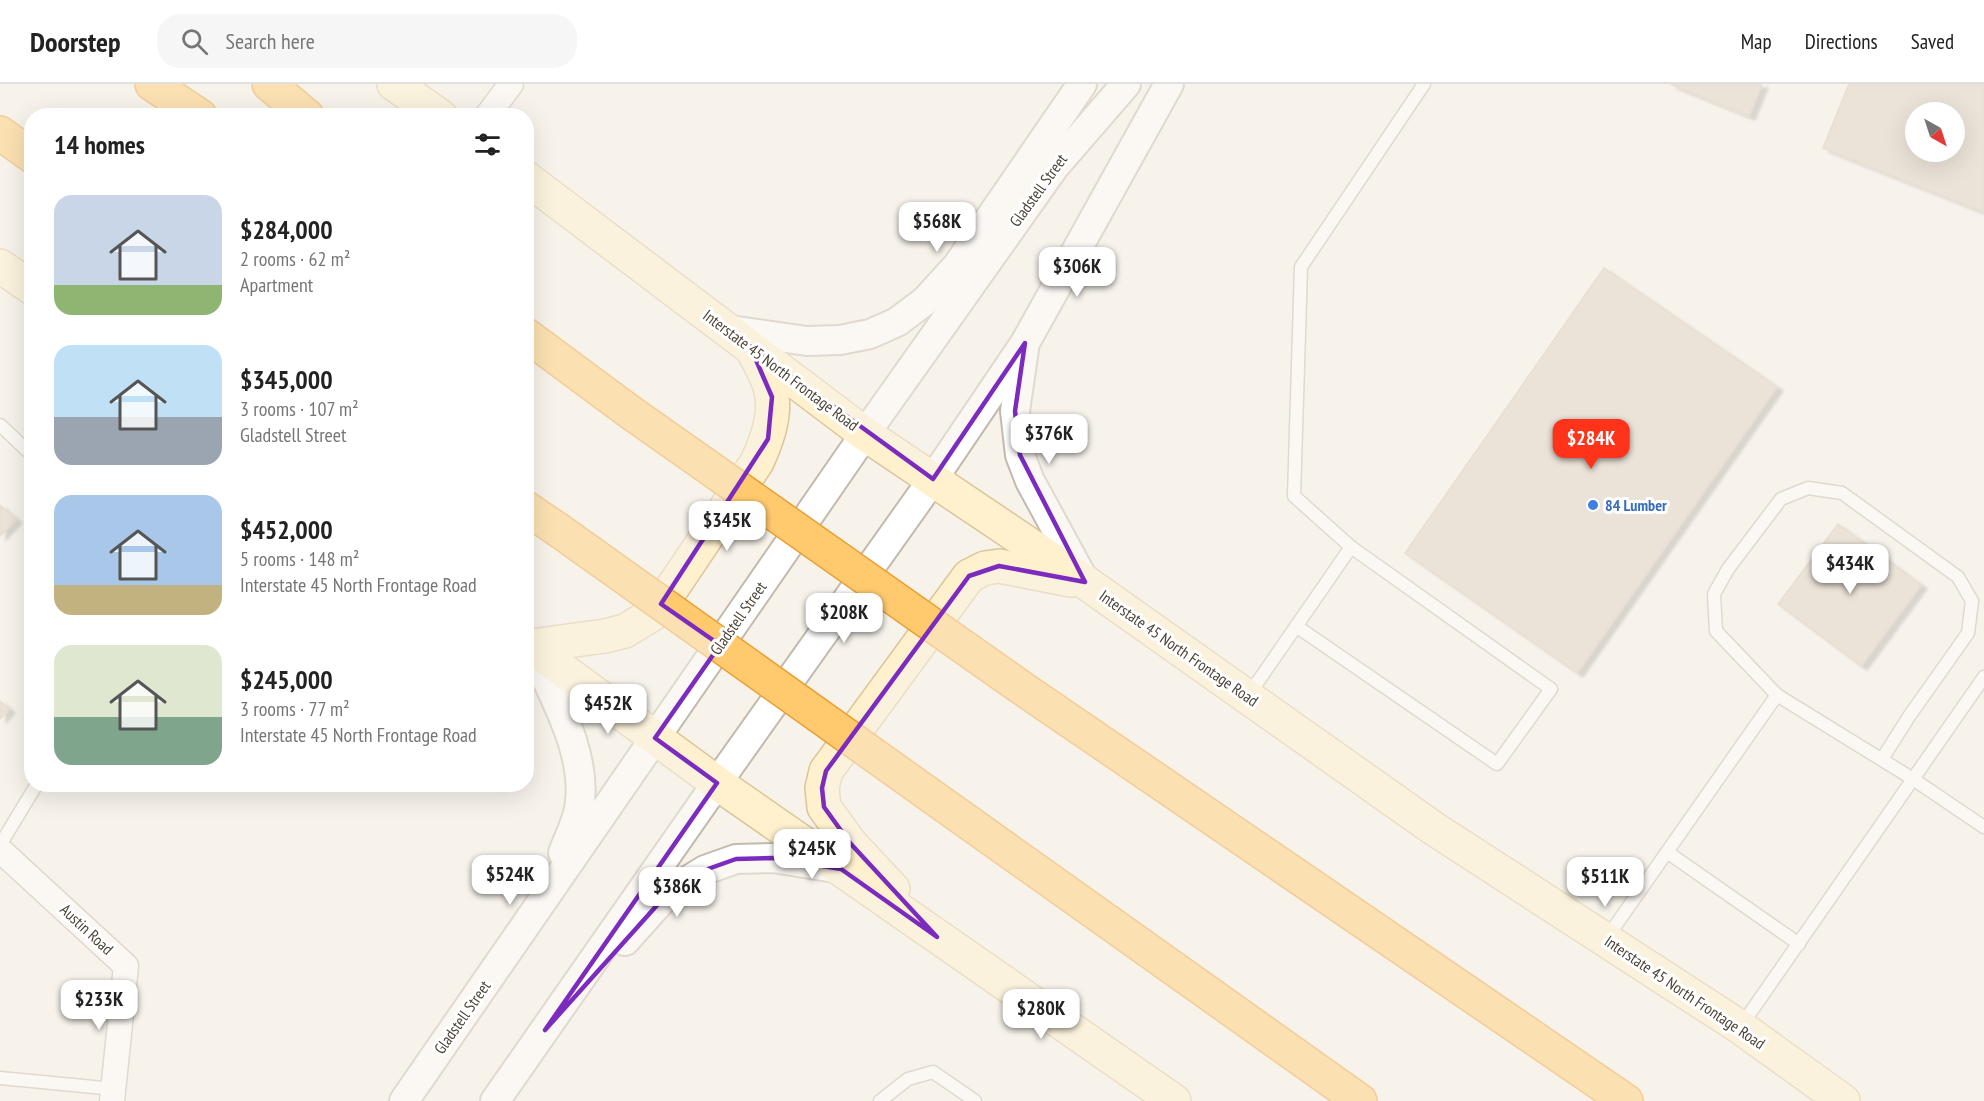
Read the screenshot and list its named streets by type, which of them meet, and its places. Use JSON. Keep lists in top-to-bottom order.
{
  "streets": {
    "main road": ["Interstate 45 North Frontage Road"],
    "street": ["Gladstell Street", "Austin Road"]
  },
  "crossings": [
    ["Gladstell Street", "Interstate 45 North Frontage Road"]
  ],
  "places": ["84 Lumber"],
  "north": "bottom right",
  "page": {
    "header": "Doorstep",
    "search": "Search here",
    "nav": ["Map", "Directions", "Saved"],
    "heading": "14 homes",
    "list": [
      {
        "name": "$284,000",
        "note": "2 rooms · 62 m² · Apartment"
      },
      {
        "name": "$345,000",
        "note": "3 rooms · 107 m² · Gladstell Street"
      },
      {
        "name": "$452,000",
        "note": "5 rooms · 148 m² · Interstate 45 North Frontage Road"
      },
      {
        "name": "$245,000",
        "note": "3 rooms · 77 m² · Interstate 45 North Frontage Road"
      }
    ],
    "price": [
      "$568K",
      "$306K",
      "$376K",
      "$284K",
      "$345K",
      "$434K",
      "$208K",
      "$452K",
      "$245K",
      "$524K",
      "$511K",
      "$386K",
      "$233K",
      "$280K"
    ]
  }
}
